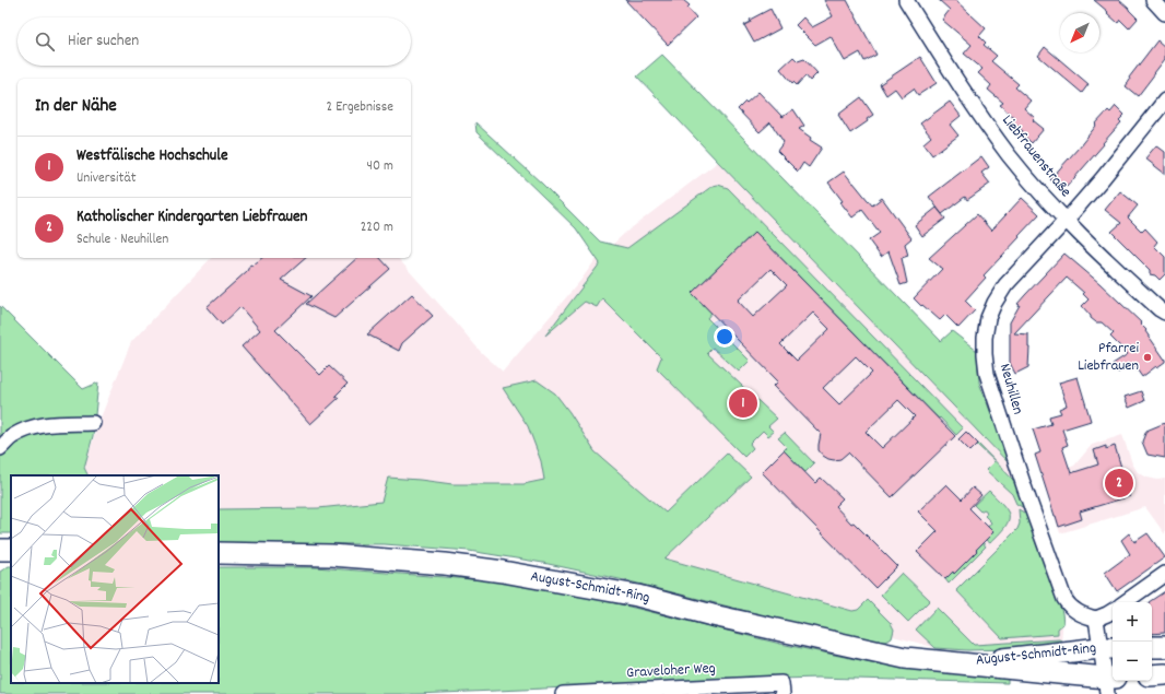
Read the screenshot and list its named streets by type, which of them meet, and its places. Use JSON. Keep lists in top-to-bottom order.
{
  "streets": {
    "main road": ["August-Schmidt-Ring"],
    "street": ["Liebfrauenstraße", "Neuhillen", "Graveloher Weg"]
  },
  "crossings": [
    ["Liebfrauenstraße", "Neuhillen"]
  ],
  "places": ["Pfarrei Liebfrauen"],
  "north": "bottom left",
  "page": {
    "search": "Hier suchen",
    "heading": ["In der Nähe", "2 Ergebnisse"],
    "list": [
      {
        "mark": "1",
        "name": "Westfälische Hochschule",
        "note": "Universität",
        "value": "40 m"
      },
      {
        "mark": "2",
        "name": "Katholischer Kindergarten Liebfrauen",
        "note": "Schule · Neuhillen",
        "value": "220 m"
      }
    ],
    "pins": ["1", "2"],
    "map_buttons": ["+", "−"]
  }
}
